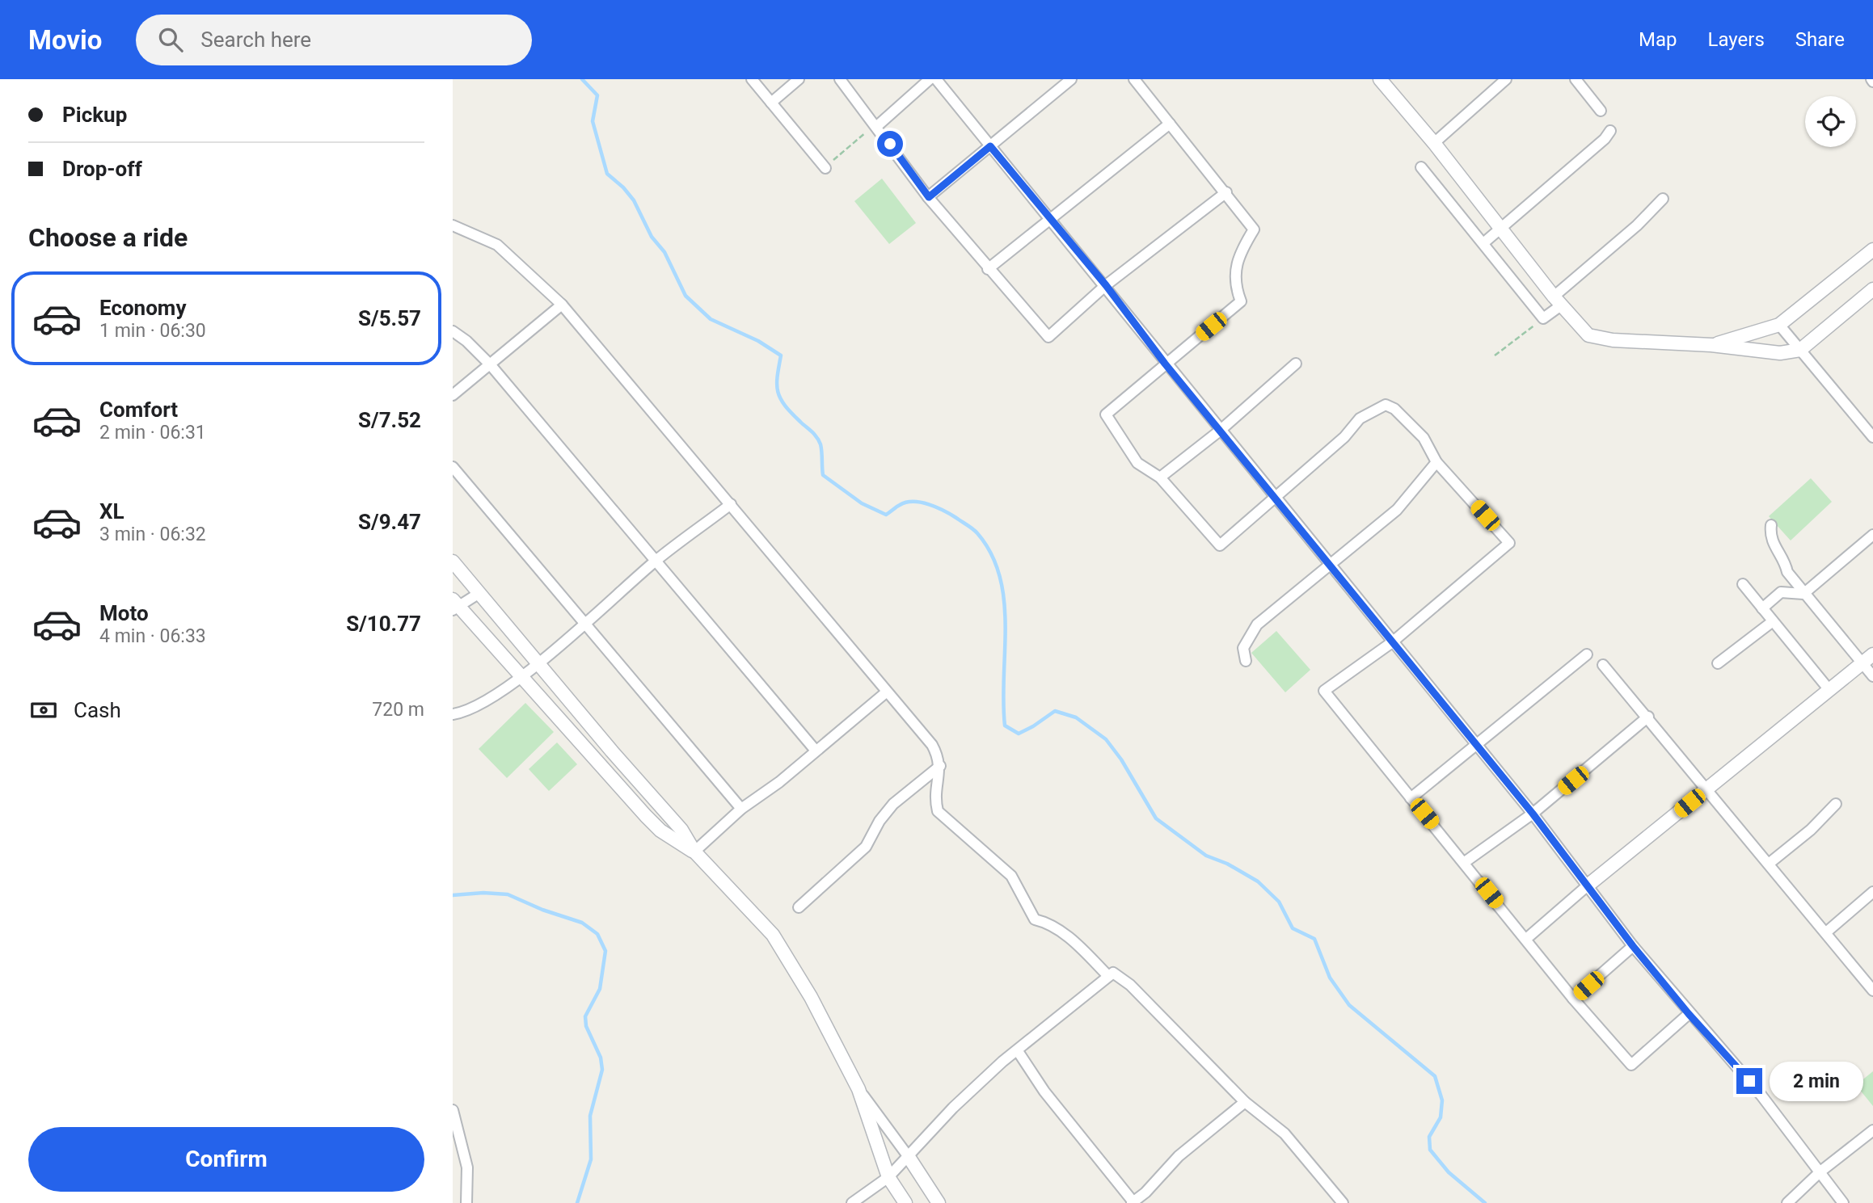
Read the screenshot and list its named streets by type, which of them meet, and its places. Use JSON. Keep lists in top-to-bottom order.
{
  "page": {
    "header": "Movio",
    "search": "Search here",
    "nav": ["Map", "Layers", "Share"],
    "banner": ["Pickup", "Drop-off"],
    "heading": "Choose a ride",
    "list": [
      {
        "name": "Economy",
        "note": "1 min · 06:30",
        "value": "S/5.57"
      },
      {
        "name": "Comfort",
        "note": "2 min · 06:31",
        "value": "S/7.52"
      },
      {
        "name": "XL",
        "note": "3 min · 06:32",
        "value": "S/9.47"
      },
      {
        "name": "Moto",
        "note": "4 min · 06:33",
        "value": "S/10.77"
      }
    ],
    "pay": ["Cash", "720 m"],
    "bubble": "2 min",
    "buttons": "Confirm"
  }
}
